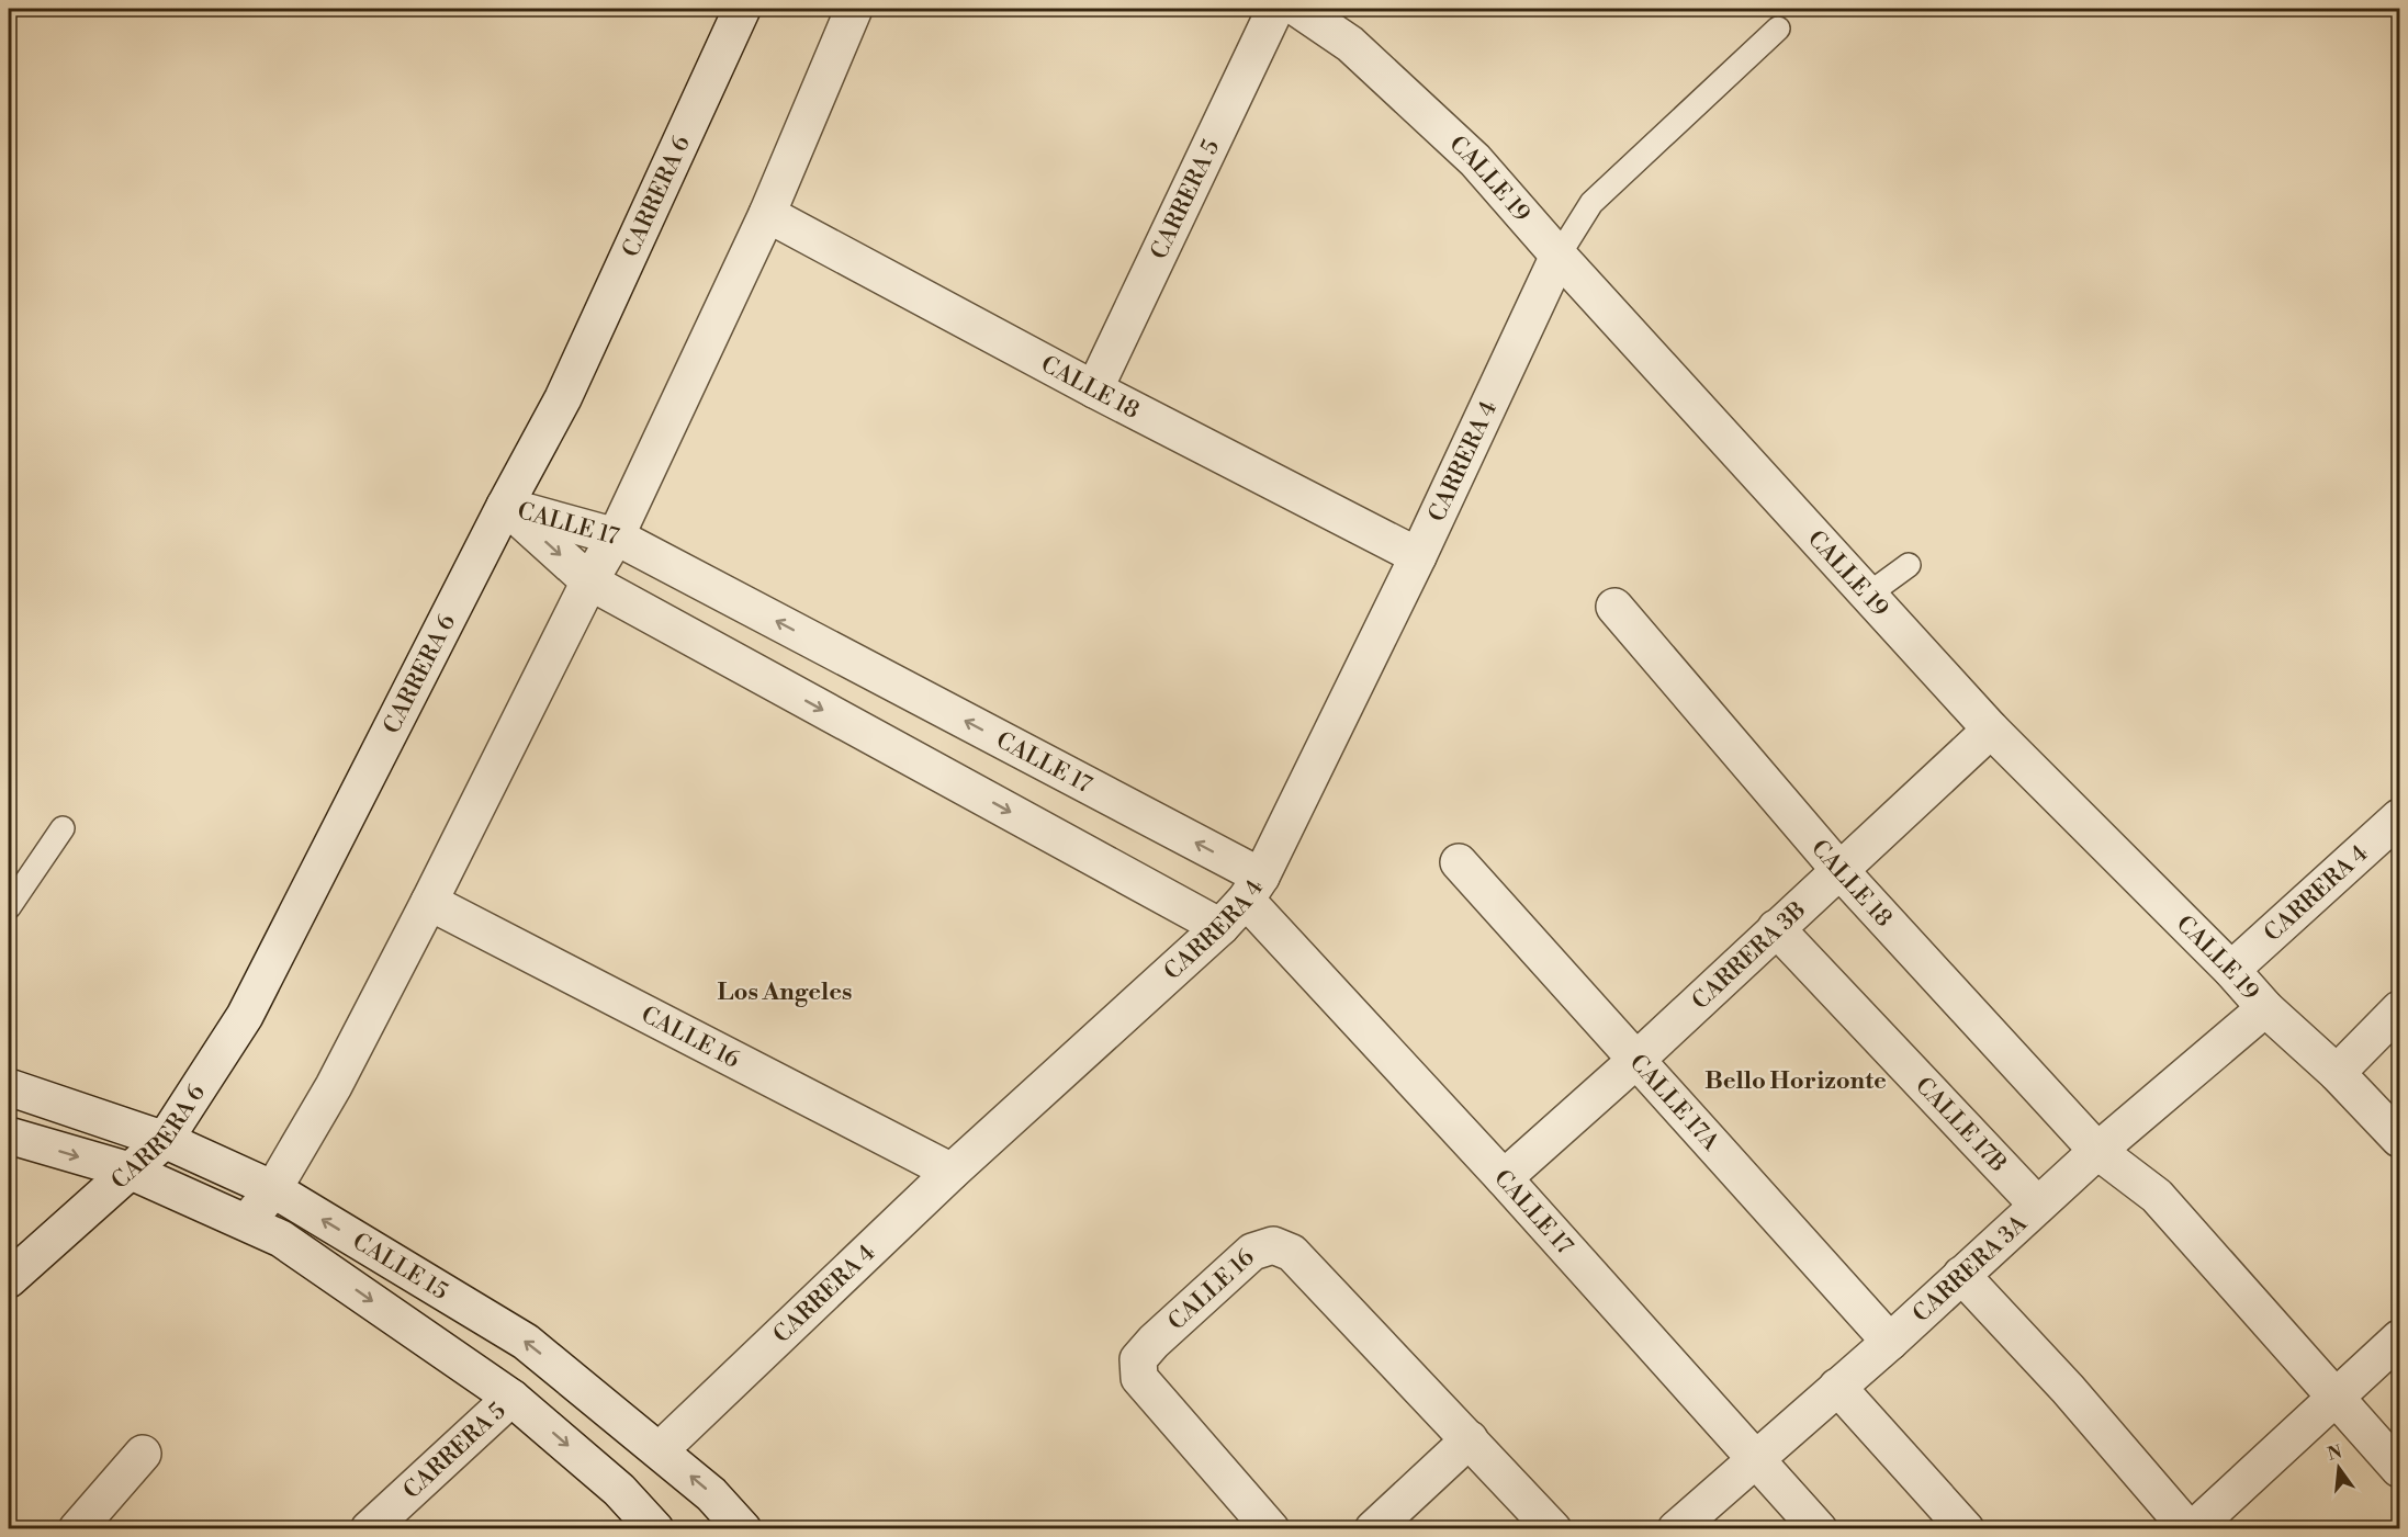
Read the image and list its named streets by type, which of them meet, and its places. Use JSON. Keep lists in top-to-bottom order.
{
  "streets": {
    "street": [
      "CALLE 19",
      "CARRERA 6",
      "CARRERA 5",
      "CALLE 18",
      "CARRERA 4",
      "CALLE 17",
      "CARRERA 3B",
      "CALLE 16",
      "CALLE 17A",
      "CALLE 17B",
      "CALLE 15",
      "CARRERA 3A"
    ]
  },
  "crossings": [
    ["CALLE 19", "CARRERA 4"],
    ["CALLE 19", "CARRERA 3B"],
    ["CALLE 19", "CARRERA 3A"],
    ["CARRERA 6", "CALLE 17"],
    ["CARRERA 6", "CALLE 15"],
    ["CARRERA 5", "CALLE 18"],
    ["CARRERA 5", "CALLE 15"],
    ["CALLE 18", "CARRERA 4"],
    ["CALLE 18", "CARRERA 3B"],
    ["CALLE 18", "CARRERA 3A"],
    ["CARRERA 4", "CALLE 17"],
    ["CARRERA 4", "CALLE 16"],
    ["CARRERA 4", "CALLE 15"],
    ["CALLE 17", "CARRERA 3B"],
    ["CALLE 17", "CARRERA 3A"],
    ["CARRERA 3B", "CALLE 17A"],
    ["CARRERA 3B", "CALLE 17B"],
    ["CALLE 17A", "CARRERA 3A"],
    ["CALLE 17B", "CARRERA 3A"]
  ],
  "districts": ["Los Angeles", "Bello Horizonte"],
  "north": "top"
}
